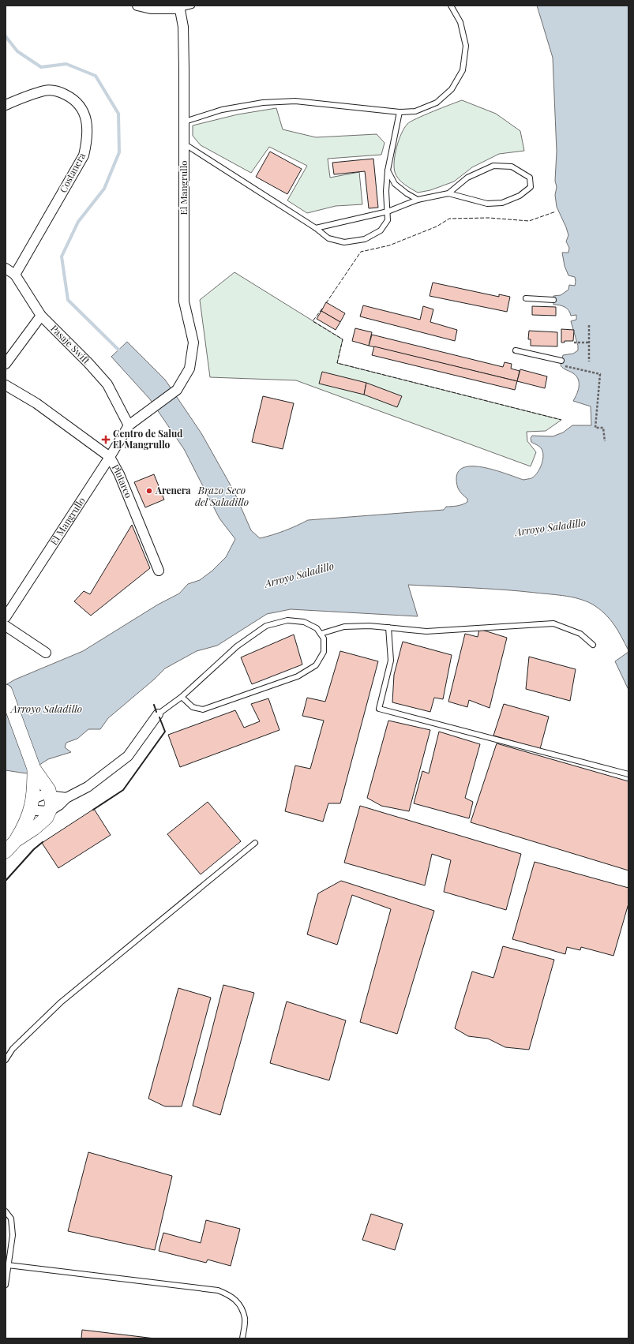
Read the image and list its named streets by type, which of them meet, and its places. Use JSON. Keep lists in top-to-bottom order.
{
  "streets": {
    "street": [
      "Costanera",
      "El Mangrullo",
      "Pasaje Swift",
      "Plutarco"
    ]
  },
  "crossings": [
    ["Costanera", "Pasaje Swift"],
    ["El Mangrullo", "Pasaje Swift"],
    ["El Mangrullo", "Plutarco"]
  ],
  "water": ["Brazo Seco del Saladillo", "Arroyo Saladillo"],
  "places": {
    "health": ["Centro de Salud El Mangrullo"],
    "other": ["Arenera"]
  }
}
